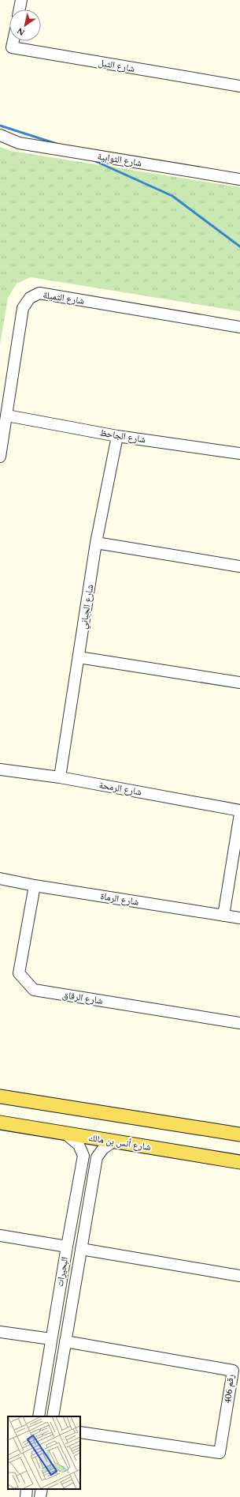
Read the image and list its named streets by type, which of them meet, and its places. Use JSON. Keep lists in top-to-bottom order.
{
  "streets": {
    "main road": ["شارع أنس بن مالك"],
    "street": [
      "شارع الثيل",
      "شارع الثوابية",
      "شارع الثميلة",
      "شارع الجاحظ",
      "شارع الجباني",
      "شارع الرمحة",
      "شارع الرماة",
      "شارع الرقاق",
      "البحيرات",
      "رقم 406"
    ]
  },
  "crossings": [
    ["شارع الثميلة", "شارع الجاحظ"],
    ["شارع الجاحظ", "شارع الجباني"],
    ["شارع الجباني", "شارع الرمحة"],
    ["شارع الرماة", "شارع الرقاق"],
    ["شارع أنس بن مالك", "البحيرات"],
    ["البحيرات", "رقم 406"]
  ],
  "north": "bottom left"
}
